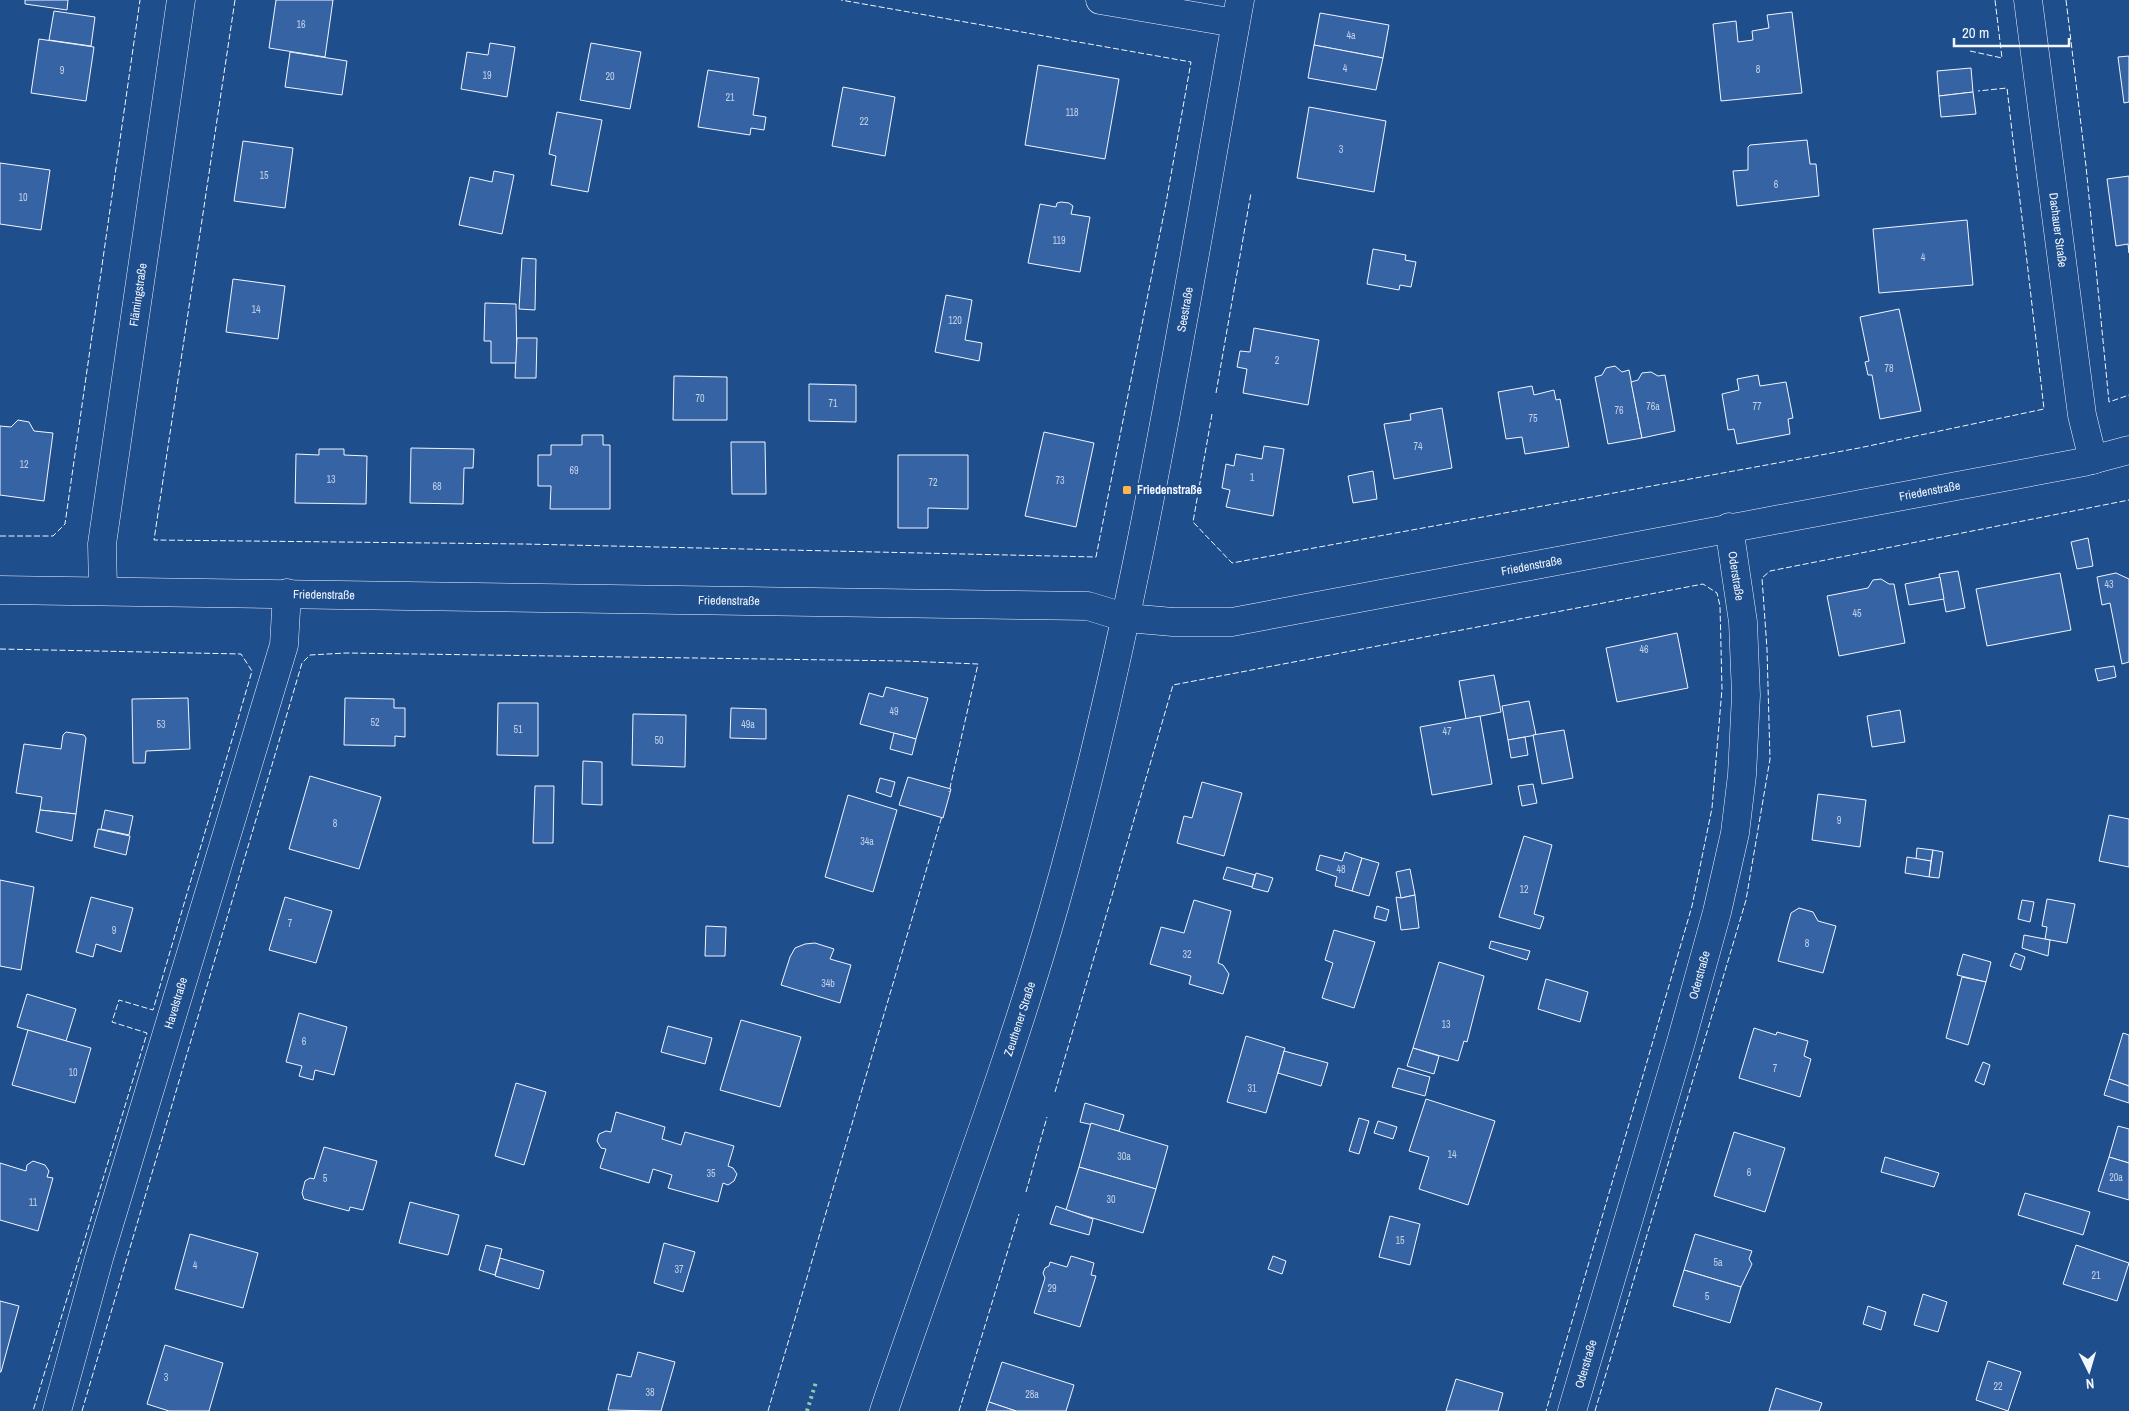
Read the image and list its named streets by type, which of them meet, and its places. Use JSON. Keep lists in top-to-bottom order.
{
  "streets": {
    "street": [
      "Dachauer Straße",
      "Flämingstraße",
      "Seestraße",
      "Friedenstraße",
      "Oderstraße",
      "Havelstraße",
      "Zeuthener Straße"
    ]
  },
  "crossings": [
    ["Dachauer Straße", "Friedenstraße"],
    ["Flämingstraße", "Friedenstraße"],
    ["Seestraße", "Friedenstraße"],
    ["Seestraße", "Zeuthener Straße"],
    ["Friedenstraße", "Oderstraße"],
    ["Friedenstraße", "Havelstraße"],
    ["Friedenstraße", "Zeuthener Straße"]
  ],
  "places": {
    "transit": ["Friedenstraße"]
  },
  "house_numbers": [
    "16",
    "4a",
    "4",
    "8",
    "9",
    "19",
    "20",
    "21",
    "118",
    "22",
    "3",
    "15",
    "6",
    "10",
    "119",
    "4",
    "14",
    "120",
    "2",
    "78",
    "70",
    "71",
    "76a",
    "77",
    "76",
    "75",
    "74",
    "12",
    "69",
    "1",
    "13",
    "73",
    "72",
    "68",
    "43",
    "45",
    "46",
    "49",
    "52",
    "53",
    "49a",
    "51",
    "47",
    "50",
    "9",
    "8",
    "34a",
    "48",
    "12",
    "7",
    "9",
    "8",
    "32",
    "34b",
    "13",
    "6",
    "7",
    "10",
    "31",
    "14",
    "30a",
    "6",
    "35",
    "20a",
    "5",
    "30",
    "11",
    "15",
    "5a",
    "4",
    "37",
    "21",
    "29",
    "5",
    "3",
    "22",
    "38",
    "28a"
  ],
  "scale_bar": "20 m",
  "north": "bottom"
}
